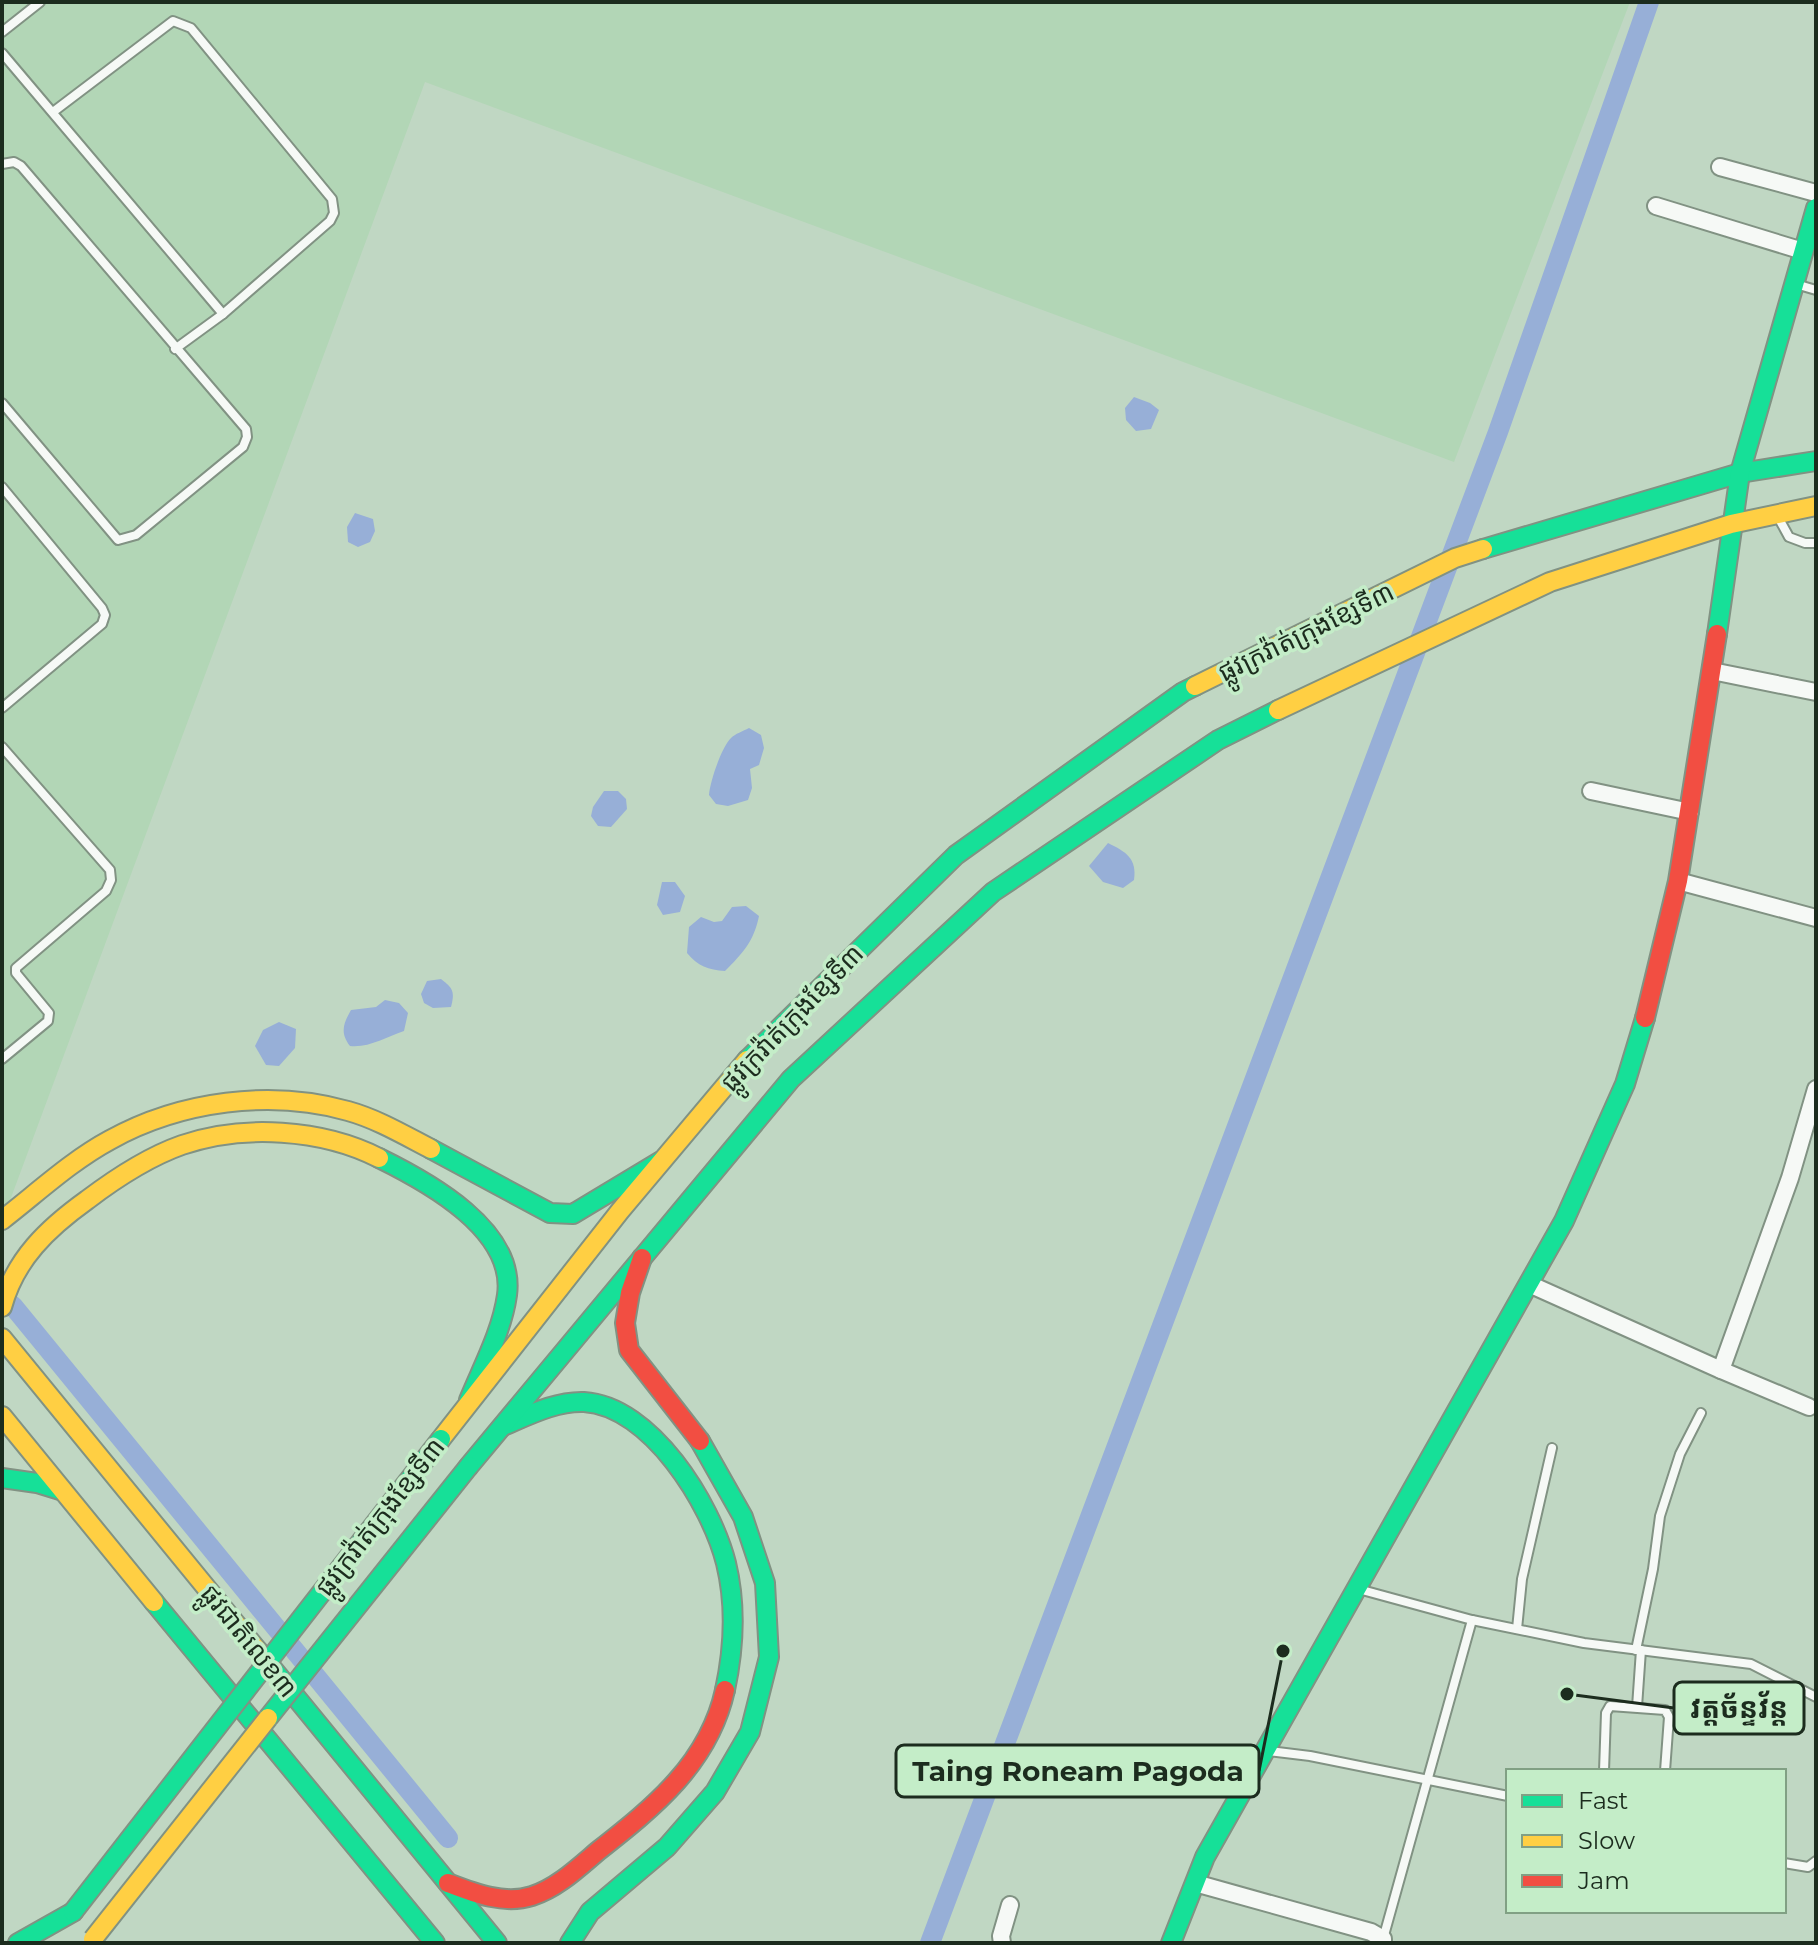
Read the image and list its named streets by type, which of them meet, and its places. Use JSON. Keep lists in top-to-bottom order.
{
  "streets": {
    "main road": ["ផ្លូវក្រវ៉ាត់ក្រុងខ្សែទី៣", "ផ្លូវជាតិលេខ៣"]
  },
  "places": ["Taing Roneam Pagoda", "វត្តច័ន្ទវ័ន្ត"],
  "legend": ["Fast", "Slow", "Jam"]
}
